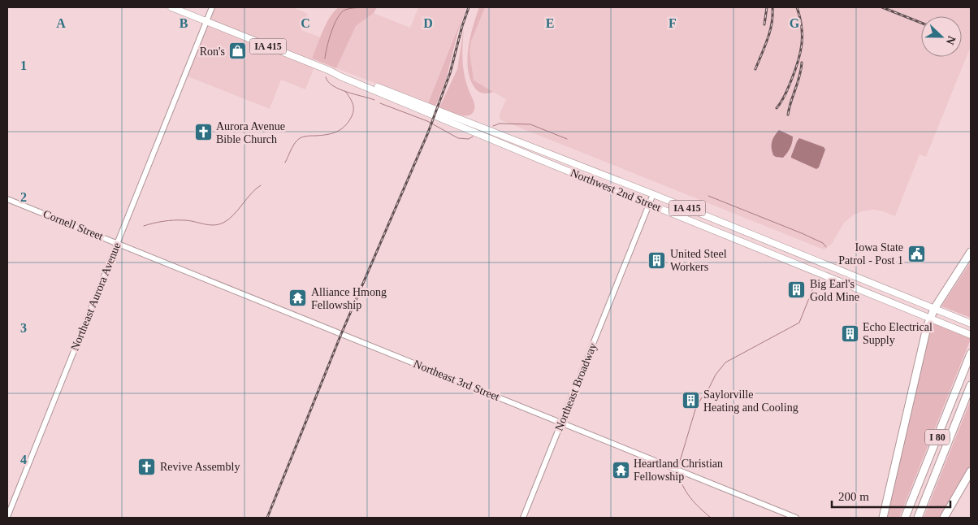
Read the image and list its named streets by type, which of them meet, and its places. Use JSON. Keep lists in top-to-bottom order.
{
  "streets": {
    "highway": ["I 80"],
    "main road": ["IA 415", "Northwest 2nd Street"],
    "street": [
      "Cornell Street",
      "Northeast Aurora Avenue",
      "Northeast 3rd Street",
      "Northeast Broadway"
    ]
  },
  "crossings": [
    ["IA 415", "Northwest 2nd Street"],
    ["IA 415", "Northeast Aurora Avenue"],
    ["Northwest 2nd Street", "Northeast Aurora Avenue"],
    ["Northwest 2nd Street", "Northeast Broadway"],
    ["Cornell Street", "Northeast Aurora Avenue"],
    ["Cornell Street", "Northeast 3rd Street"],
    ["Northeast Aurora Avenue", "Northeast 3rd Street"],
    ["Northeast 3rd Street", "Northeast Broadway"]
  ],
  "places": {
    "shop": ["Ron's"],
    "church": ["Aurora Avenue Bible Church", "Revive Assembly"],
    "public building": ["Iowa State Patrol - Post 1"],
    "building": [
      "United Steel Workers",
      "Big Earl's Gold Mine",
      "Echo Electrical Supply",
      "Saylorville Heating and Cooling"
    ],
    "temple": ["Alliance Hmong Fellowship", "Heartland Christian Fellowship"]
  },
  "scale_bar": "200 m",
  "north": "right",
  "grid": {
    "columns": [
      "A",
      "B",
      "C",
      "D",
      "E",
      "F",
      "G"
    ],
    "rows": [
      "1",
      "2",
      "3",
      "4"
    ]
  }
}
